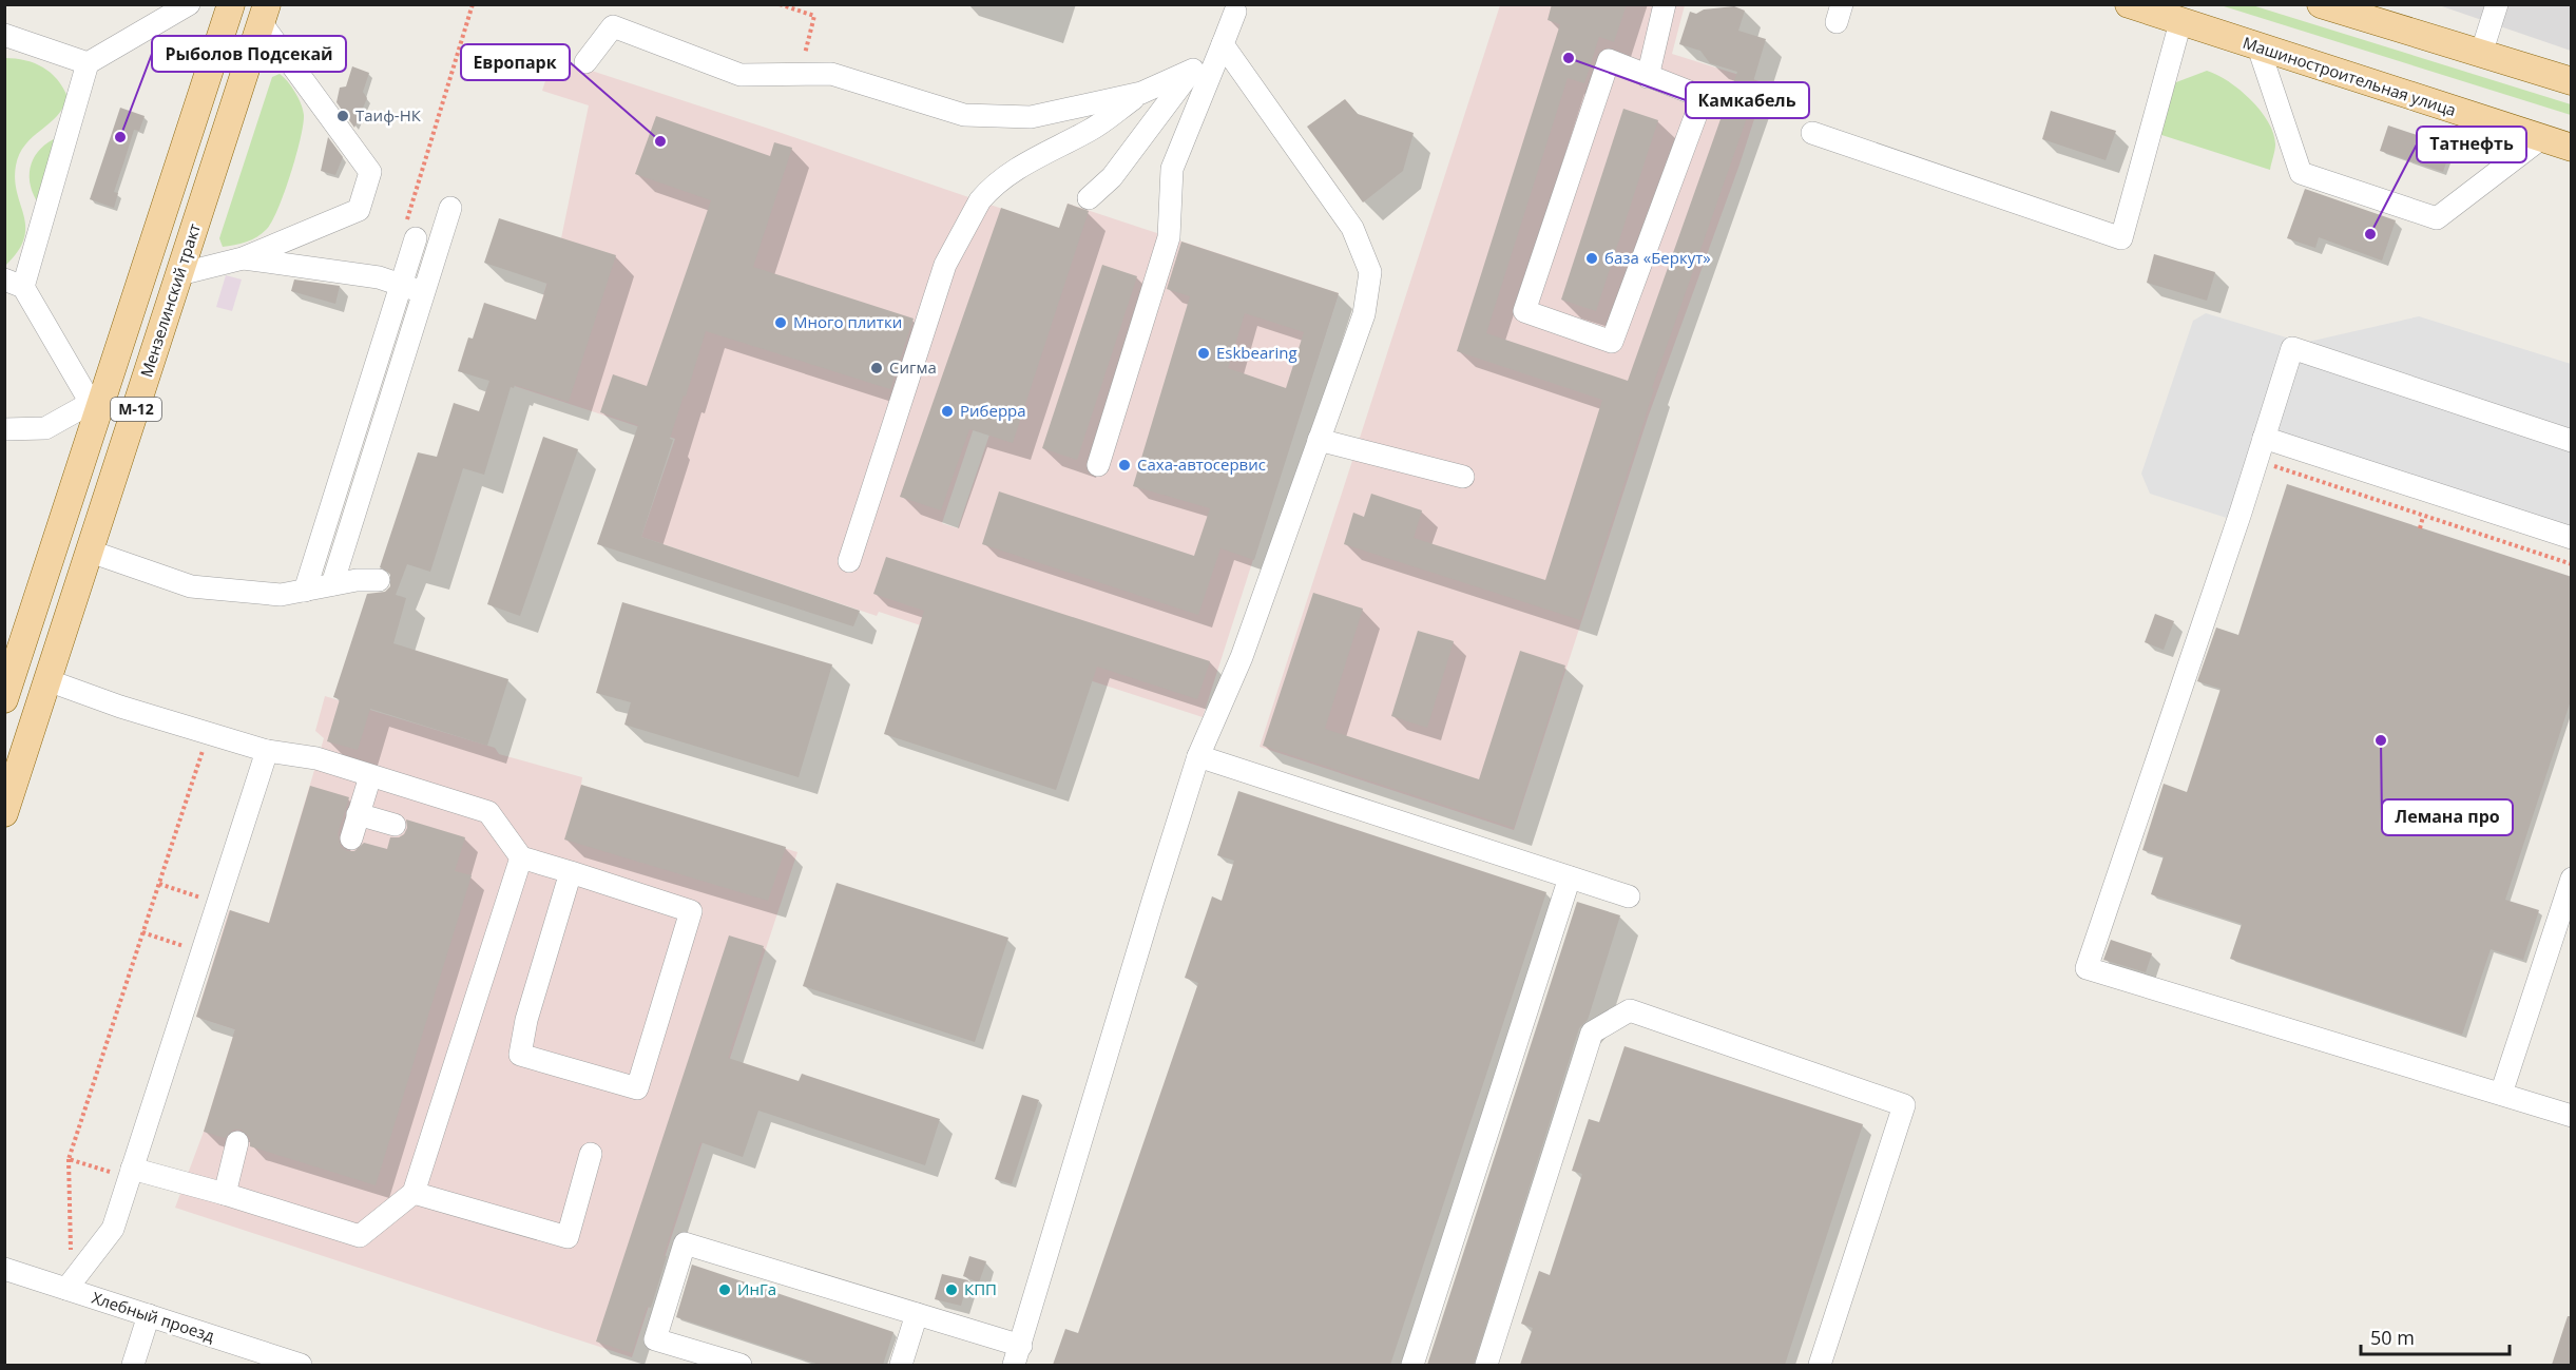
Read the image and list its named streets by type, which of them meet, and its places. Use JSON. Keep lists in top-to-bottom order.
{
  "streets": {
    "main road": ["Машиностроительная улица", "Мензелинский тракт", "М-12"],
    "street": ["Хлебный проезд"]
  },
  "places": [
    "Камкабель",
    "Таиф-НК",
    "Рыболов Подсекай",
    "Европарк",
    "Татнефть",
    "база «Беркут»",
    "Много плитки",
    "Eskbearing",
    "Сигма",
    "Риберра",
    "Саха-автосервис",
    "Лемана про",
    "ИнГа",
    "КПП"
  ],
  "scale_bar": "50 m"
}
